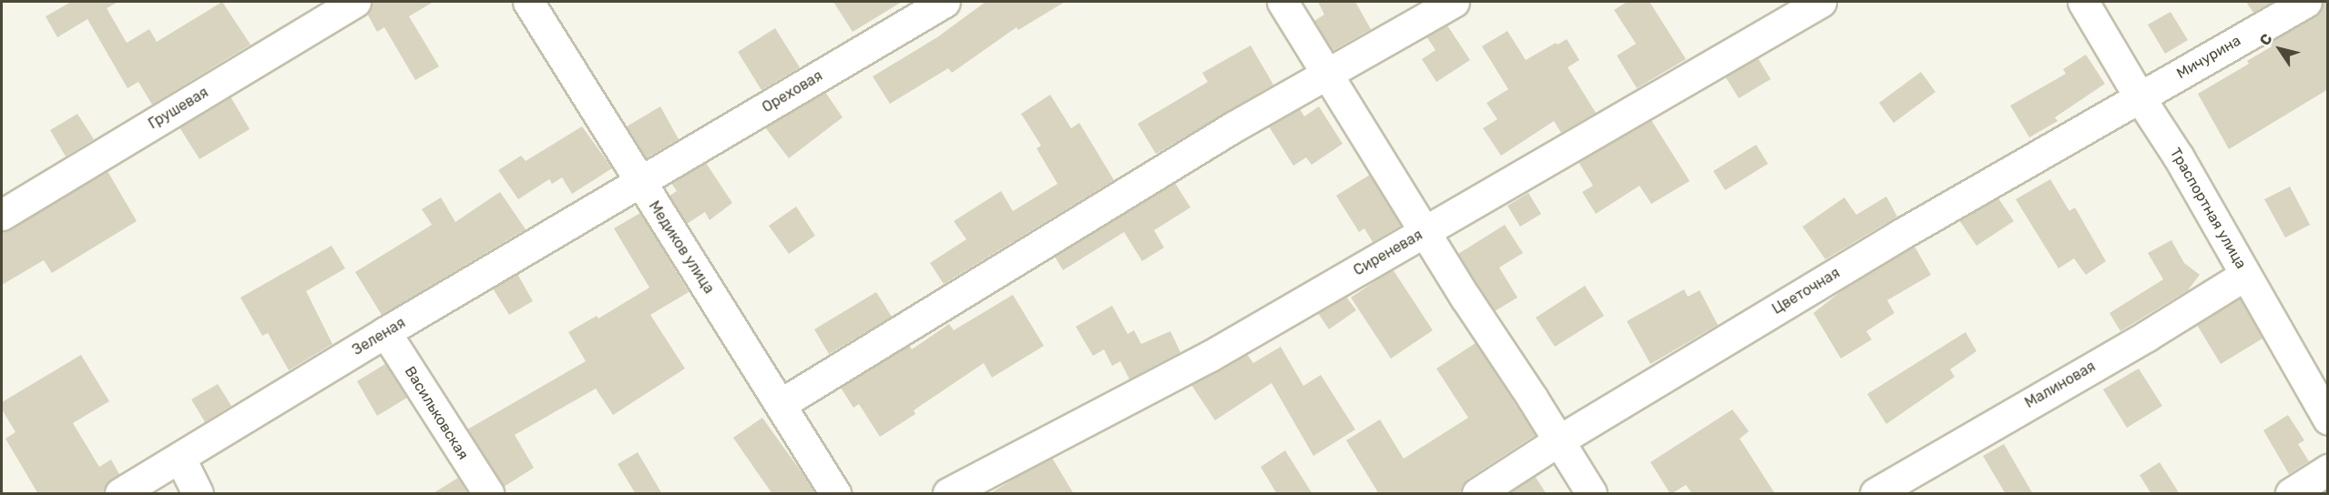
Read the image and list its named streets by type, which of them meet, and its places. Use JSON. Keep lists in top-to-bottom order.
{
  "streets": {
    "street": [
      "Мичурина",
      "Ореховая",
      "Грушевая",
      "Траспортная улица",
      "Медиков улица",
      "Сиреневая",
      "Цветочная",
      "Зеленая",
      "Малиновая",
      "Васильковская"
    ]
  },
  "crossings": [
    ["Мичурина", "Траспортная улица"],
    ["Мичурина", "Цветочная"],
    ["Ореховая", "Медиков улица"],
    ["Ореховая", "Зеленая"],
    ["Траспортная улица", "Цветочная"],
    ["Траспортная улица", "Малиновая"],
    ["Медиков улица", "Зеленая"],
    ["Зеленая", "Васильковская"]
  ],
  "north": "top left"
}
